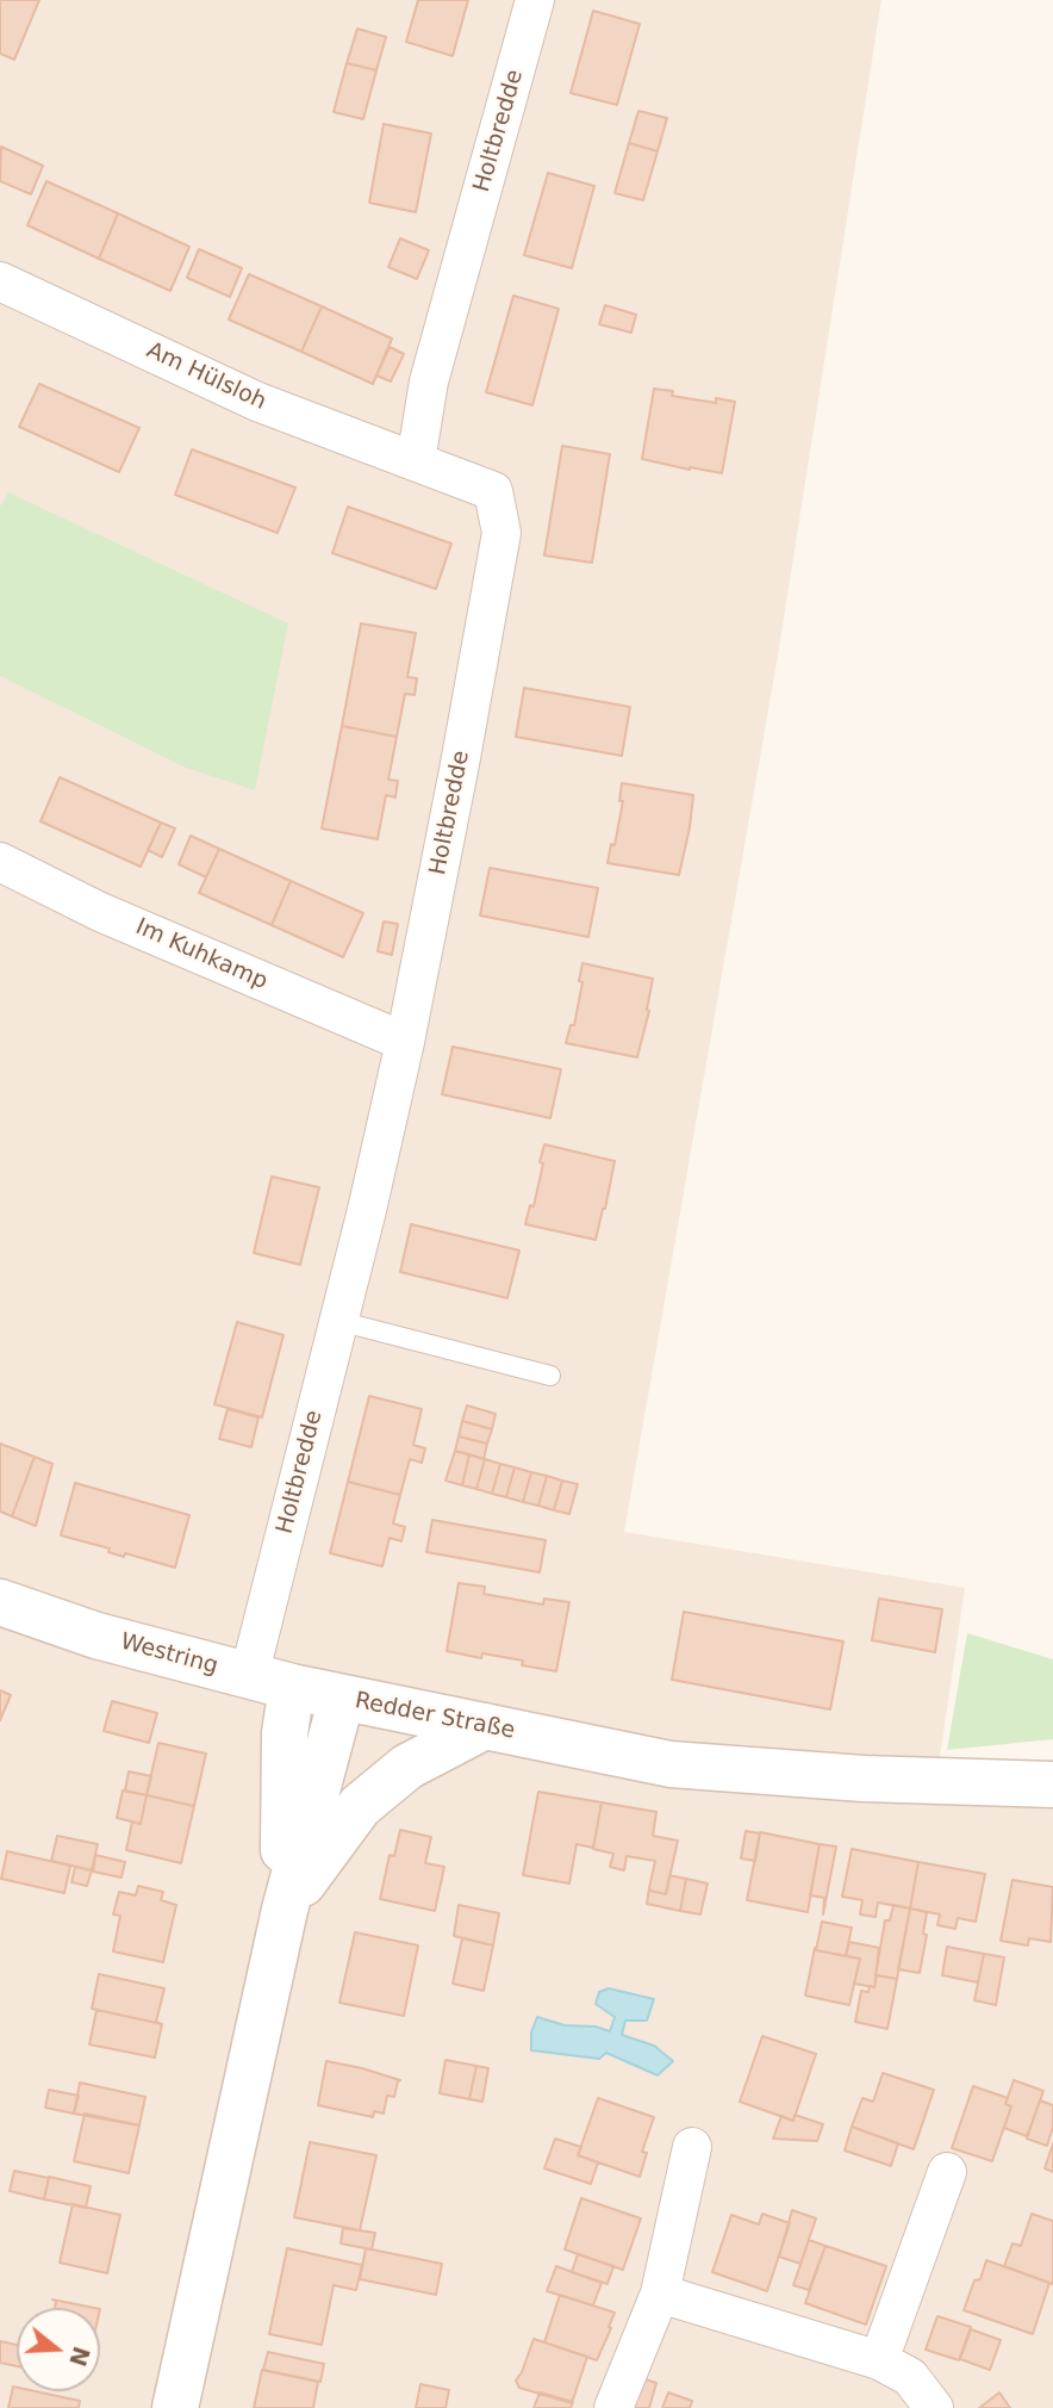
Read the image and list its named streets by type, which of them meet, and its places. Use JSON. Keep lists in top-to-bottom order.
{
  "streets": {
    "street": [
      "Holtbredde",
      "Am Hülsloh",
      "Im Kuhkamp",
      "Westring",
      "Redder Straße"
    ]
  },
  "crossings": [
    ["Holtbredde", "Am Hülsloh"],
    ["Holtbredde", "Im Kuhkamp"],
    ["Holtbredde", "Westring"],
    ["Westring", "Redder Straße"]
  ],
  "north": "right"
}
